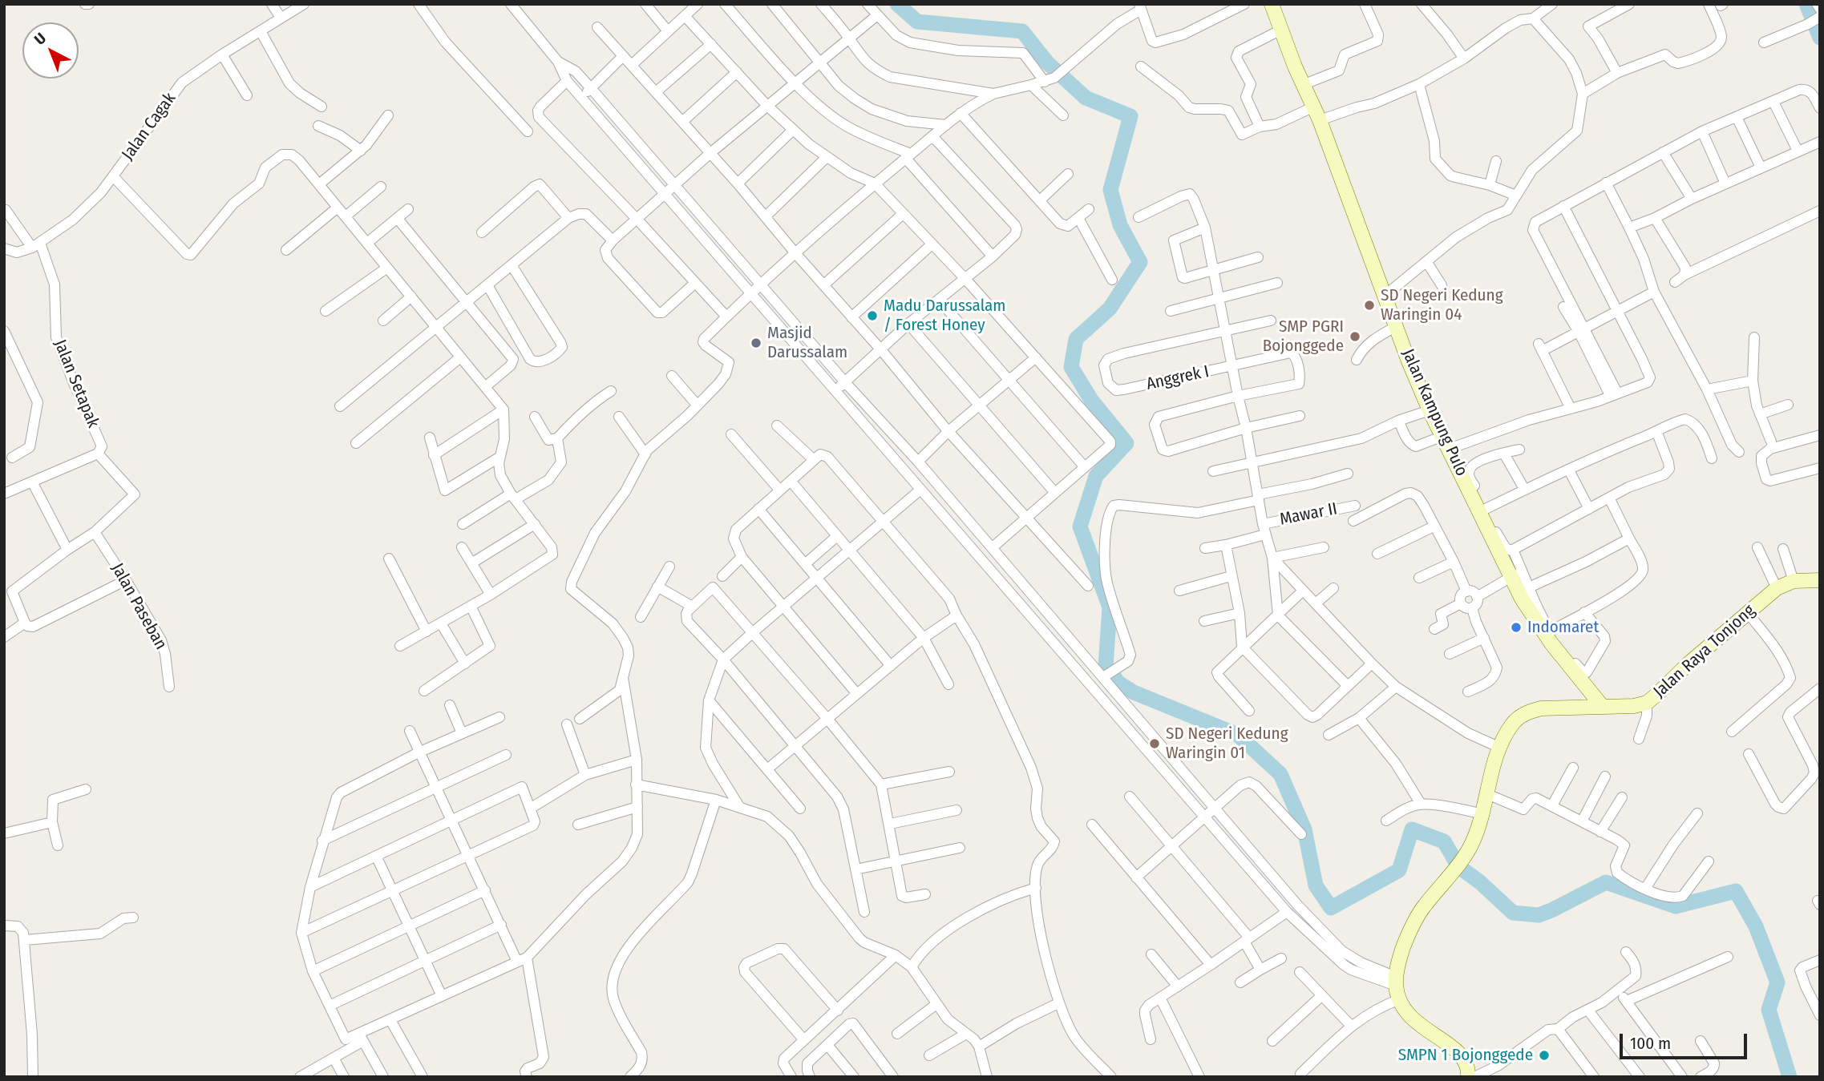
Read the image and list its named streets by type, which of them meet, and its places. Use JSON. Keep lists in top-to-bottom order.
{
  "streets": {
    "street": [
      "Jalan Cagak",
      "Anggrek I",
      "Jalan Setapak",
      "Jalan Kampung Pulo",
      "Mawar II",
      "Jalan Paseban",
      "Jalan Raya Tonjong"
    ]
  },
  "crossings": [
    ["Jalan Cagak", "Jalan Setapak"],
    ["Jalan Kampung Pulo", "Jalan Raya Tonjong"]
  ],
  "places": [
    "SD Negeri Kedung Waringin 04",
    "Madu Darussalam / Forest Honey",
    "SMP PGRI Bojonggede",
    "Masjid Darussalam",
    "Indomaret",
    "SD Negeri Kedung Waringin 01",
    "SMPN 1 Bojonggede"
  ],
  "scale_bar": "100 m",
  "north": "top left"
}
